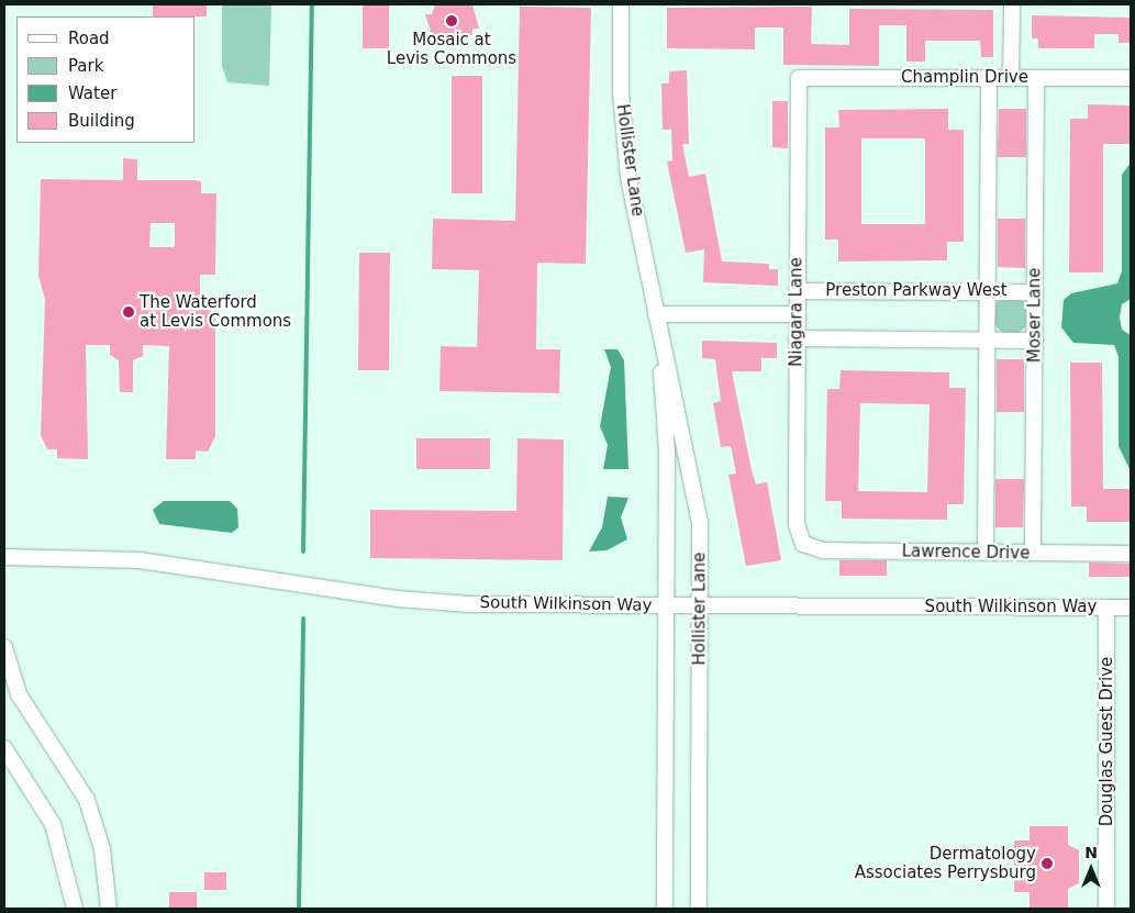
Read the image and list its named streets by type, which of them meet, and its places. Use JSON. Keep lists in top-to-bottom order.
{
  "streets": {
    "street": [
      "Champlin Drive",
      "Hollister Lane",
      "Preston Parkway West",
      "Niagara Lane",
      "Moser Lane",
      "Lawrence Drive",
      "South Wilkinson Way",
      "Douglas Guest Drive"
    ]
  },
  "crossings": [
    ["Champlin Drive", "Niagara Lane"],
    ["Champlin Drive", "Moser Lane"],
    ["Hollister Lane", "South Wilkinson Way"],
    ["Preston Parkway West", "Niagara Lane"],
    ["Preston Parkway West", "Moser Lane"],
    ["Niagara Lane", "Lawrence Drive"],
    ["Moser Lane", "Lawrence Drive"],
    ["South Wilkinson Way", "Douglas Guest Drive"]
  ],
  "places": ["Mosaic at Levis Commons", "The Waterford at Levis Commons", "Dermatology Associates Perrysburg"],
  "legend": [
    "Road",
    "Park",
    "Water",
    "Building"
  ],
  "north": "top"
}
